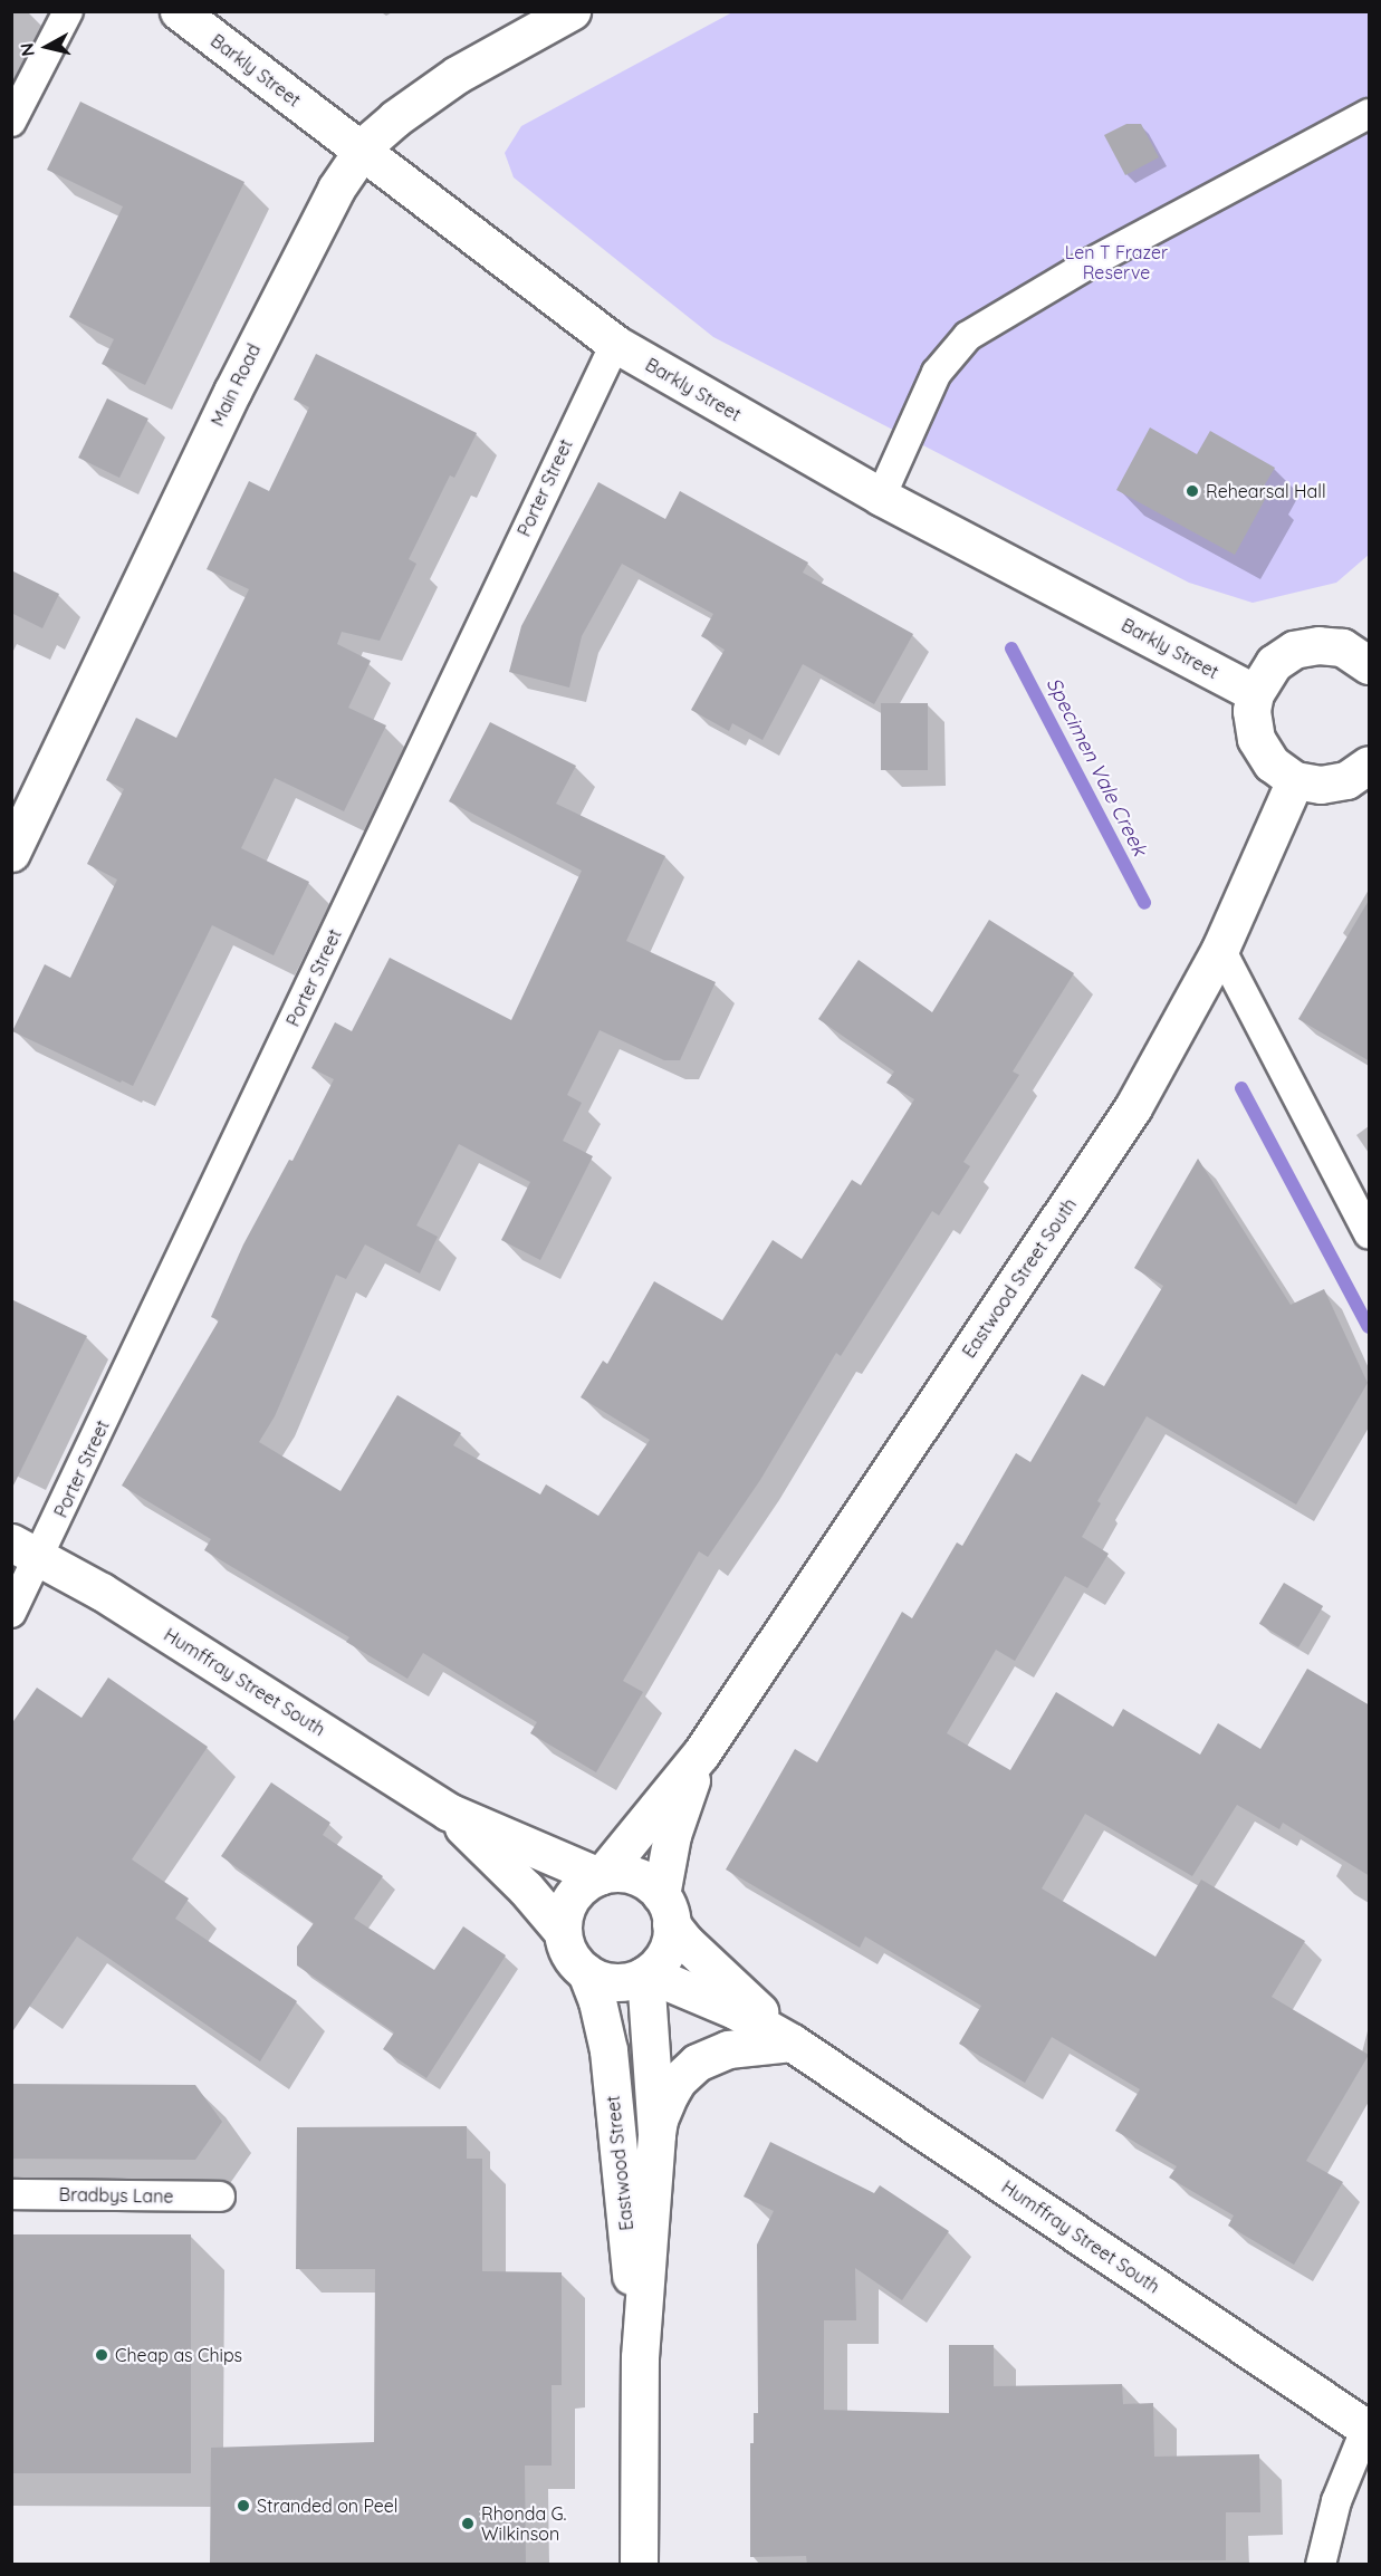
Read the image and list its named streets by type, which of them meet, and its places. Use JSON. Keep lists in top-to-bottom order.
{
  "streets": {
    "street": [
      "Barkly Street",
      "Main Road",
      "Eastwood Street South",
      "Humffray Street South",
      "Eastwood Street"
    ],
    "lane": ["Porter Street", "Bradbys Lane"]
  },
  "crossings": [
    ["Barkly Street", "Main Road"],
    ["Barkly Street", "Porter Street"],
    ["Porter Street", "Humffray Street South"],
    ["Eastwood Street South", "Humffray Street South"],
    ["Eastwood Street South", "Eastwood Street"],
    ["Humffray Street South", "Eastwood Street"]
  ],
  "water": ["Specimen Vale Creek"],
  "parks": ["Len T Frazer Reserve"],
  "places": [
    "Rehearsal Hall",
    "Cheap as Chips",
    "Stranded on Peel",
    "Rhonda G. Wilkinson"
  ],
  "north": "left"
}
